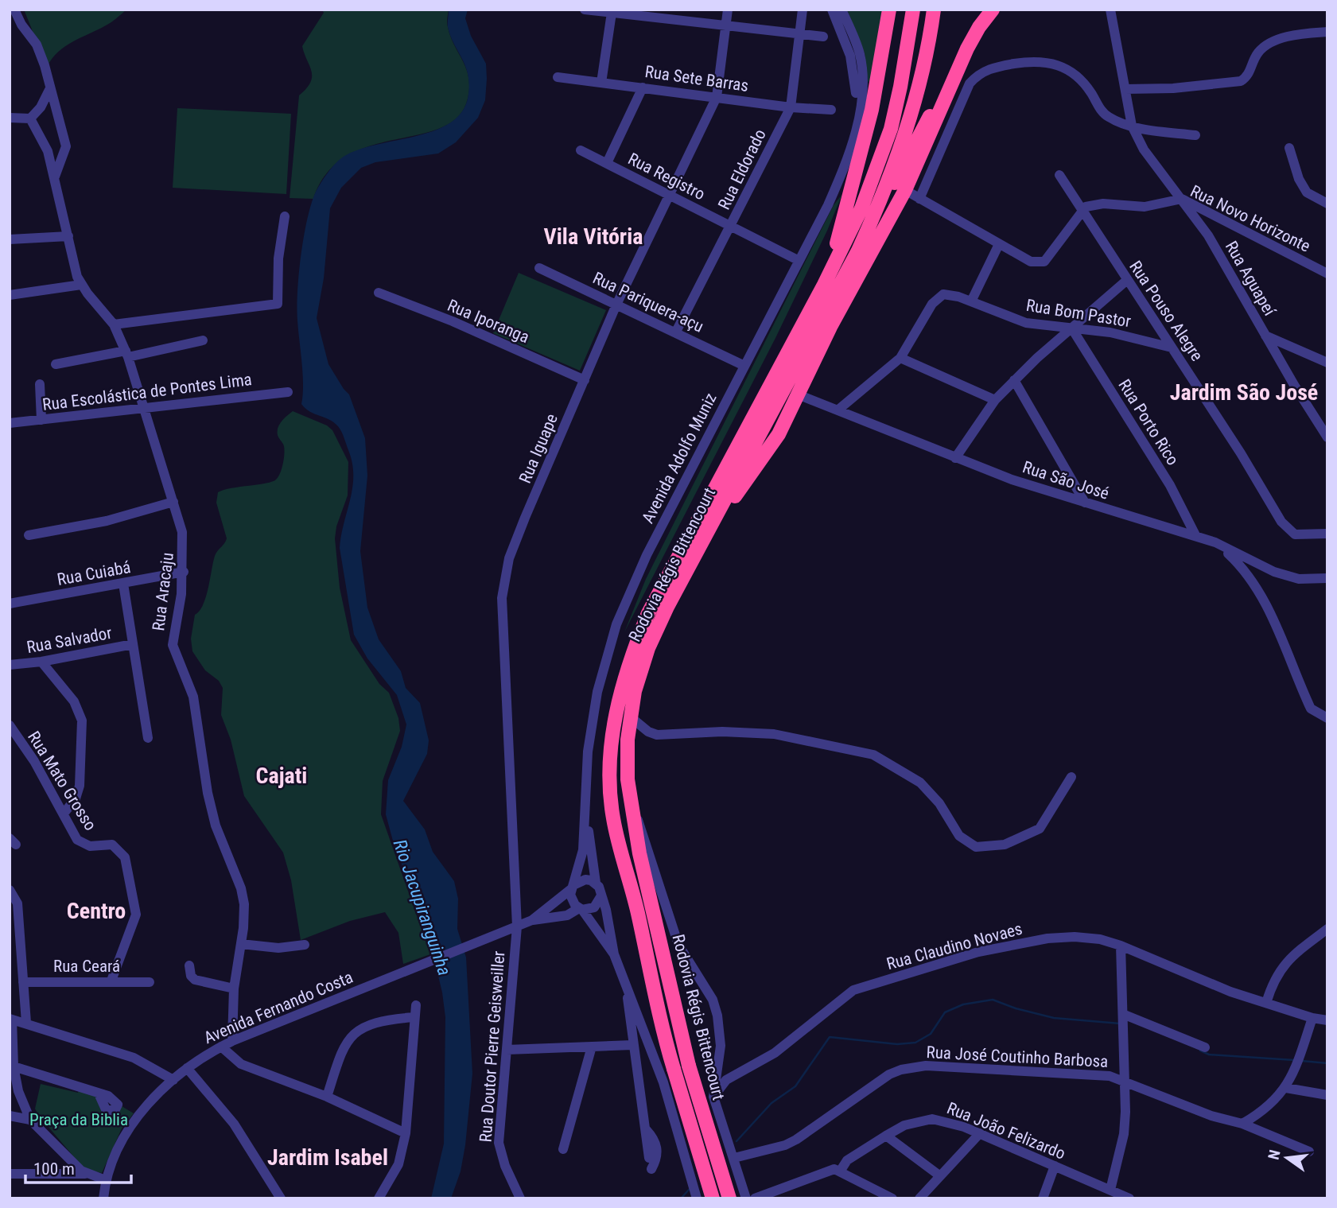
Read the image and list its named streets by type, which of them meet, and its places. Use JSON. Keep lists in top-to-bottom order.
{
  "streets": {
    "highway": ["Rodovia Régis Bittencourt"],
    "street": [
      "Rua Sete Barras",
      "Rua Eldorado",
      "Rua Registro",
      "Rua Novo Horizonte",
      "Rua Aguapeí",
      "Rua Pariquera-açu",
      "Rua Pouso Alegre",
      "Rua Bom Pastor",
      "Rua Iporanga",
      "Rua Escolástica de Pontes Lima",
      "Rua Porto Rico",
      "Rua Iguape",
      "Avenida Adolfo Muniz",
      "Rua São José",
      "Rua Cuiabá",
      "Rua Aracaju",
      "Rua Salvador",
      "Rua Mato Grosso",
      "Rua Claudino Novaes",
      "Rua Ceará",
      "Avenida Fernando Costa",
      "Rua Doutor Pierre Geisweiller",
      "Rua José Coutinho Barbosa",
      "Rua João Felizardo"
    ]
  },
  "crossings": [
    ["Rua Sete Barras", "Rua Eldorado"],
    ["Rua Sete Barras", "Rua Iguape"],
    ["Rua Eldorado", "Rua Registro"],
    ["Rua Eldorado", "Rua Pariquera-açu"],
    ["Rua Registro", "Rua Iguape"],
    ["Rua Registro", "Avenida Adolfo Muniz"],
    ["Rua Novo Horizonte", "Rua Aguapeí"],
    ["Rua Novo Horizonte", "Rua Pouso Alegre"],
    ["Rua Pariquera-açu", "Rua Iguape"],
    ["Rua Pariquera-açu", "Avenida Adolfo Muniz"],
    ["Rua Pouso Alegre", "Rua Bom Pastor"],
    ["Rua Bom Pastor", "Rua Porto Rico"],
    ["Rua Bom Pastor", "Rua São José"],
    ["Rua Iporanga", "Rua Iguape"],
    ["Rua Escolástica de Pontes Lima", "Rua Aracaju"],
    ["Rua Porto Rico", "Rua São José"],
    ["Rua Iguape", "Avenida Fernando Costa"],
    ["Rua Iguape", "Rua Doutor Pierre Geisweiller"],
    ["Rua Cuiabá", "Rua Aracaju"],
    ["Rua Aracaju", "Avenida Fernando Costa"],
    ["Rua Mato Grosso", "Rua Ceará"],
    ["Avenida Fernando Costa", "Rua Doutor Pierre Geisweiller"]
  ],
  "districts": [
    "Vila Vitória",
    "Jardim São José",
    "Cajati",
    "Centro",
    "Jardim Isabel"
  ],
  "water": ["Rio Jacupiranguinha"],
  "parks": ["Praça da Biblia"],
  "scale_bar": "100 m",
  "north": "left"
}
